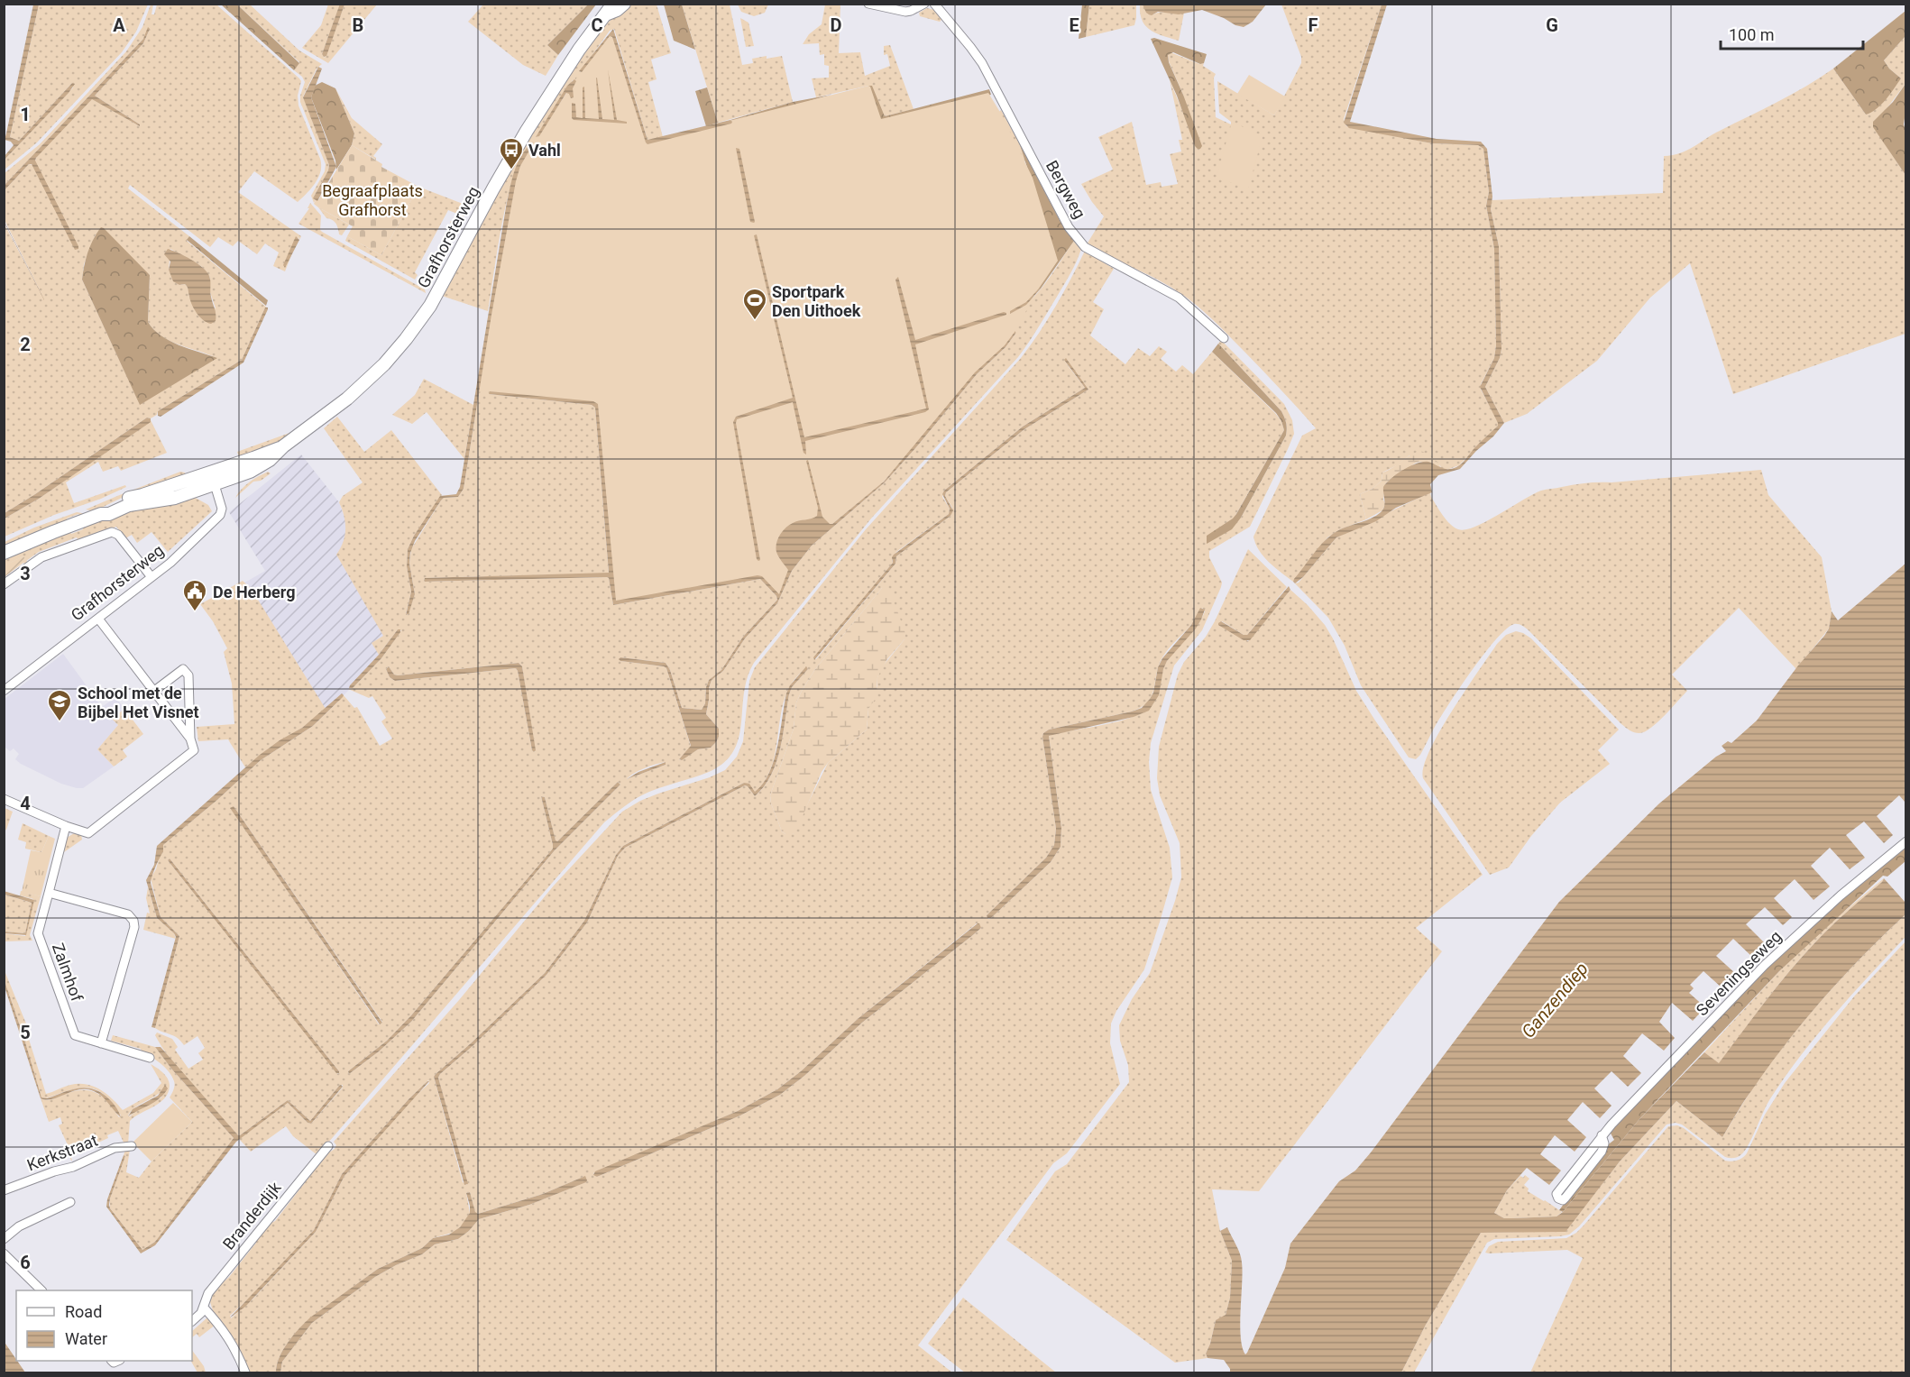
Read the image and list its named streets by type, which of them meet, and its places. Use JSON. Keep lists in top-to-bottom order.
{
  "streets": {
    "main road": ["Grafhorsterweg"],
    "street": [
      "Bergweg",
      "Zalmhof",
      "Seveningseweg",
      "Kerkstraat",
      "Branderdijk"
    ]
  },
  "water": ["Ganzendiep"],
  "parks": ["Begraafplaats Grafhorst"],
  "places": {
    "bus stop": ["Vahl"],
    "sports": ["Sportpark Den Uithoek"],
    "public building": ["De Herberg"],
    "school or university": ["School met de Bijbel Het Visnet"]
  },
  "legend": ["Road", "Water"],
  "scale_bar": "100 m",
  "grid": {
    "columns": [
      "A",
      "B",
      "C",
      "D",
      "E",
      "F",
      "G"
    ],
    "rows": [
      "1",
      "2",
      "3",
      "4",
      "5",
      "6"
    ]
  }
}
